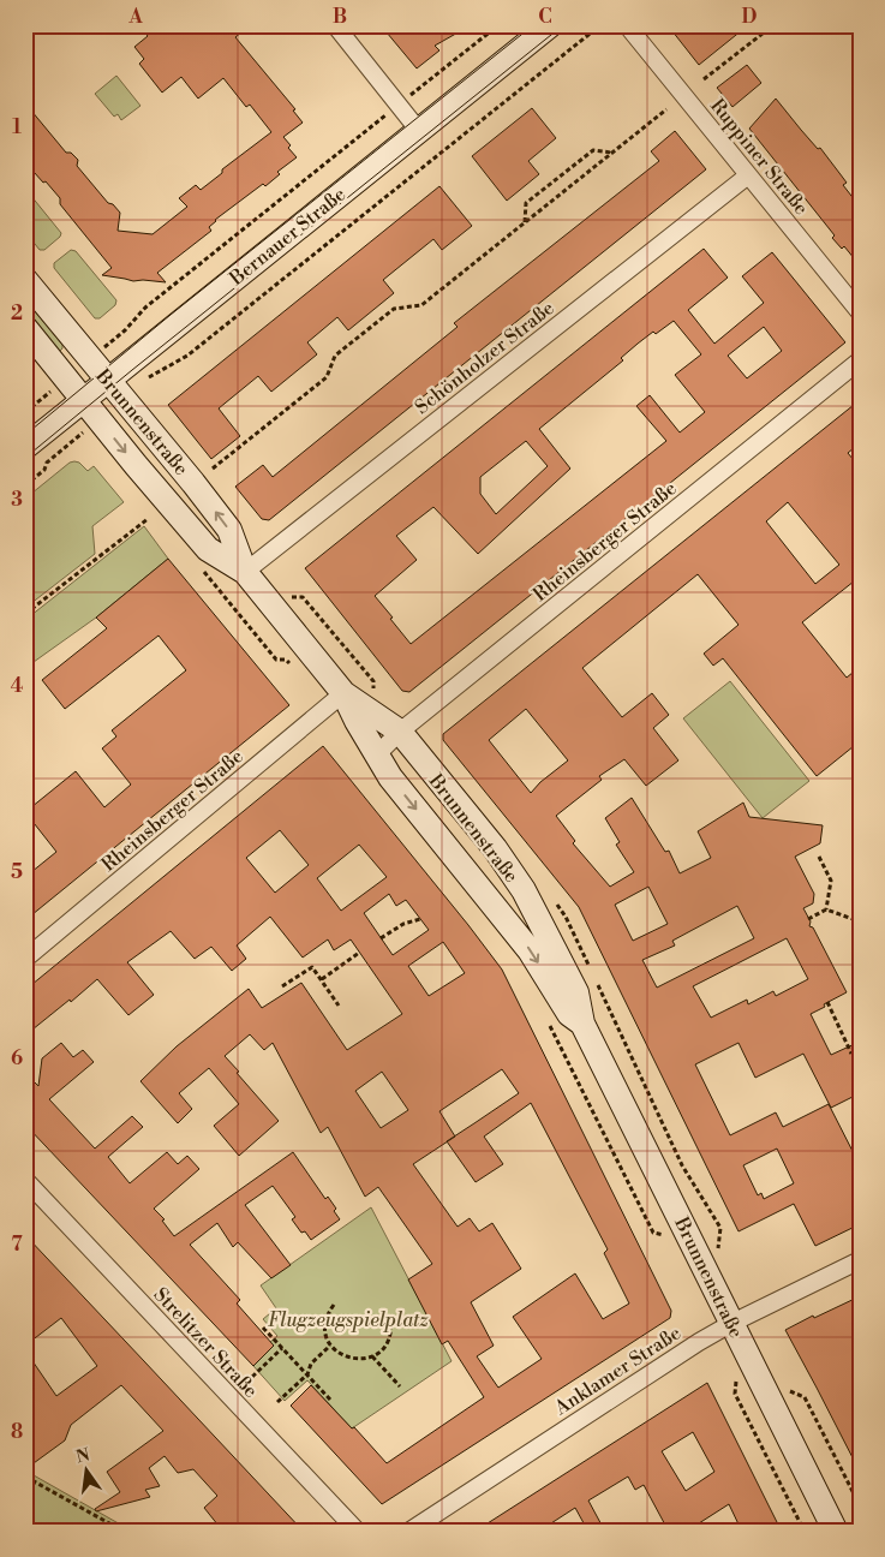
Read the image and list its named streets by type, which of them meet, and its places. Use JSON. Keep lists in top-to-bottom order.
{
  "streets": {
    "main road": ["Bernauer Straße", "Brunnenstraße"],
    "street": [
      "Ruppiner Straße",
      "Schönholzer Straße",
      "Rheinsberger Straße",
      "Strelitzer Straße",
      "Anklamer Straße"
    ]
  },
  "crossings": [
    ["Ruppiner Straße", "Schönholzer Straße"],
    ["Bernauer Straße", "Brunnenstraße"],
    ["Schönholzer Straße", "Brunnenstraße"],
    ["Brunnenstraße", "Rheinsberger Straße"],
    ["Brunnenstraße", "Anklamer Straße"]
  ],
  "parks": ["Flugzeugspielplatz"],
  "north": "top",
  "grid": {
    "columns": [
      "A",
      "B",
      "C",
      "D"
    ],
    "rows": [
      "1",
      "2",
      "3",
      "4",
      "5",
      "6",
      "7",
      "8"
    ]
  }
}
